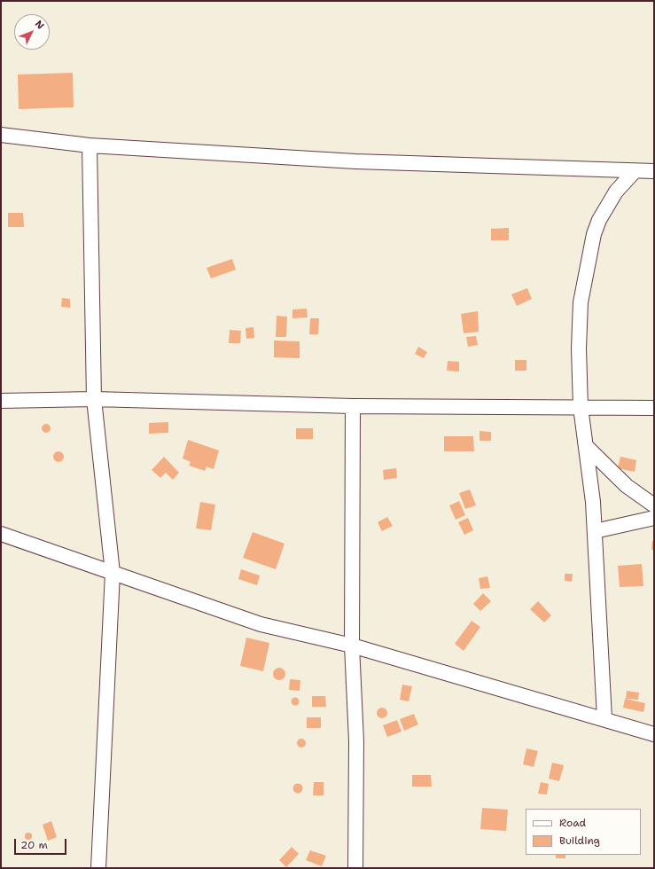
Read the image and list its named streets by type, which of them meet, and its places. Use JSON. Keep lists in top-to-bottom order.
{
  "legend": ["Road", "Building"],
  "scale_bar": "20 m",
  "north": "top right"
}
